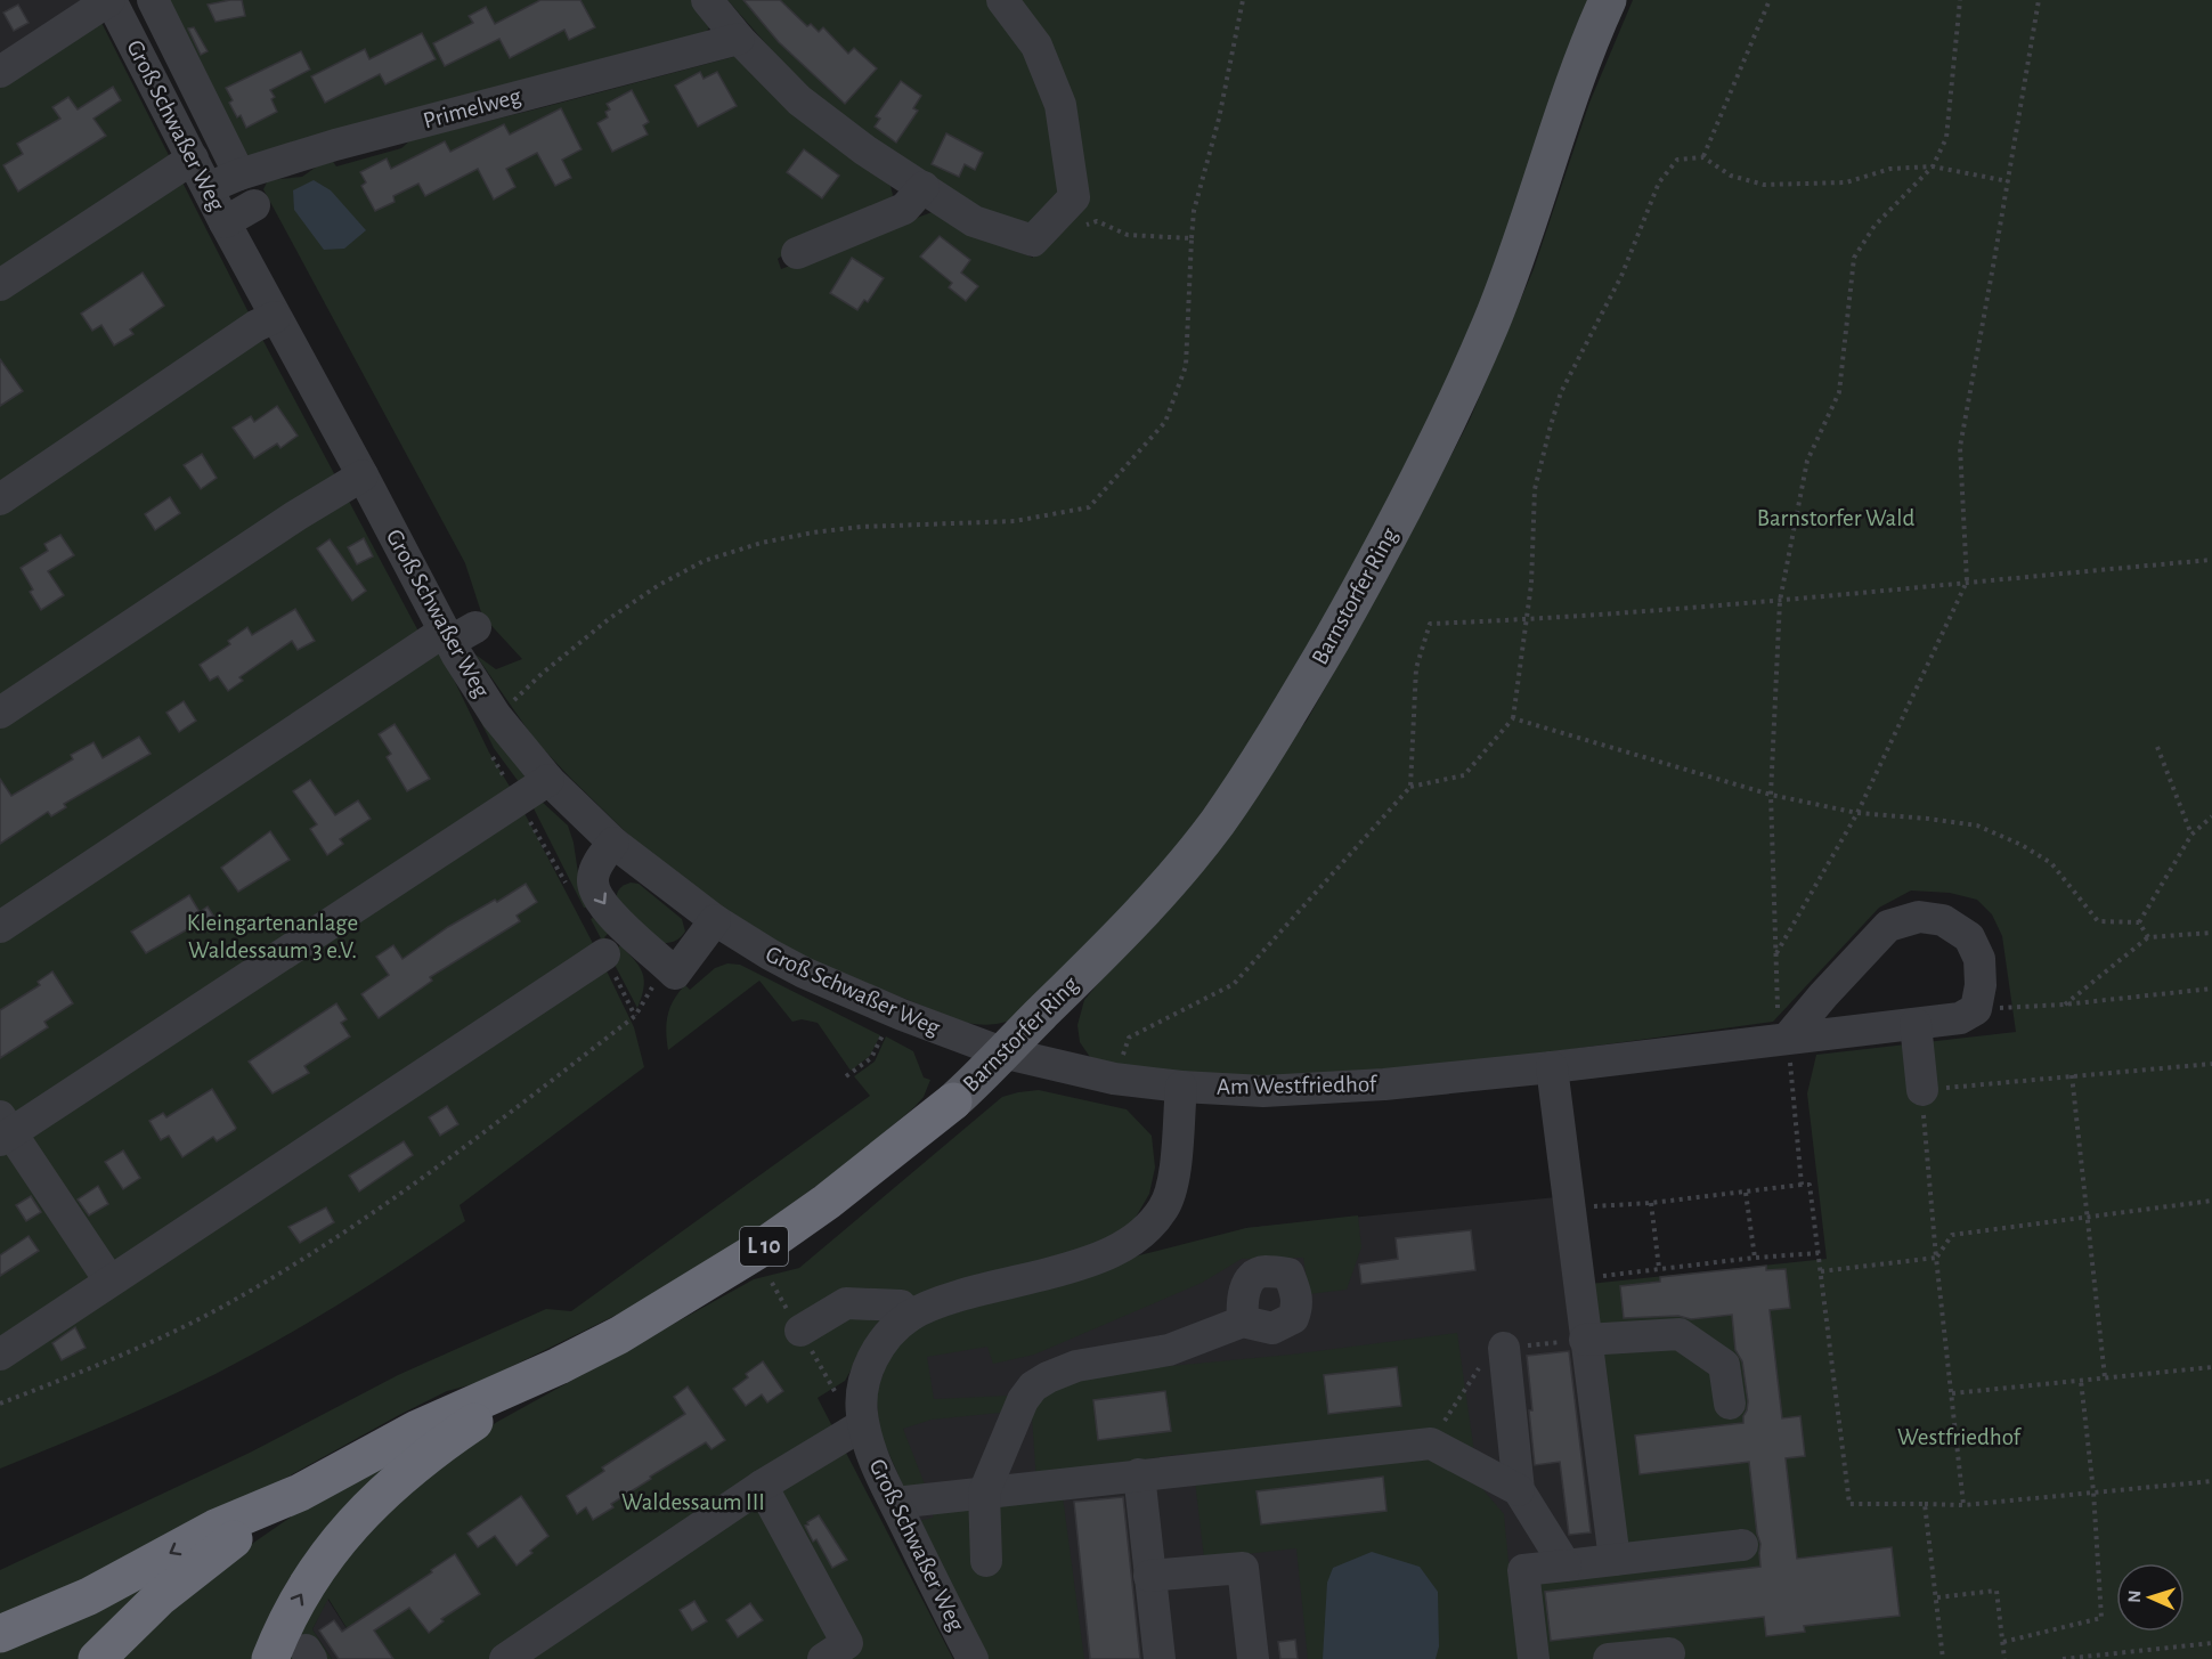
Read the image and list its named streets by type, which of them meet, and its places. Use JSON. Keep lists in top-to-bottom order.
{
  "streets": {
    "highway": ["L 10"],
    "main road": ["Barnstorfer Ring"],
    "street": ["Primelweg", "Groß Schwaßer Weg", "Am Westfriedhof"]
  },
  "crossings": [
    ["Primelweg", "Groß Schwaßer Weg"],
    ["Groß Schwaßer Weg", "Barnstorfer Ring"],
    ["Groß Schwaßer Weg", "Am Westfriedhof"],
    ["Barnstorfer Ring", "Am Westfriedhof"],
    ["Barnstorfer Ring", "L 10"]
  ],
  "parks": [
    "Barnstorfer Wald",
    "Kleingartenanlage Waldessaum 3 e.V.",
    "Westfriedhof",
    "Waldessaum III"
  ],
  "north": "left"
}
